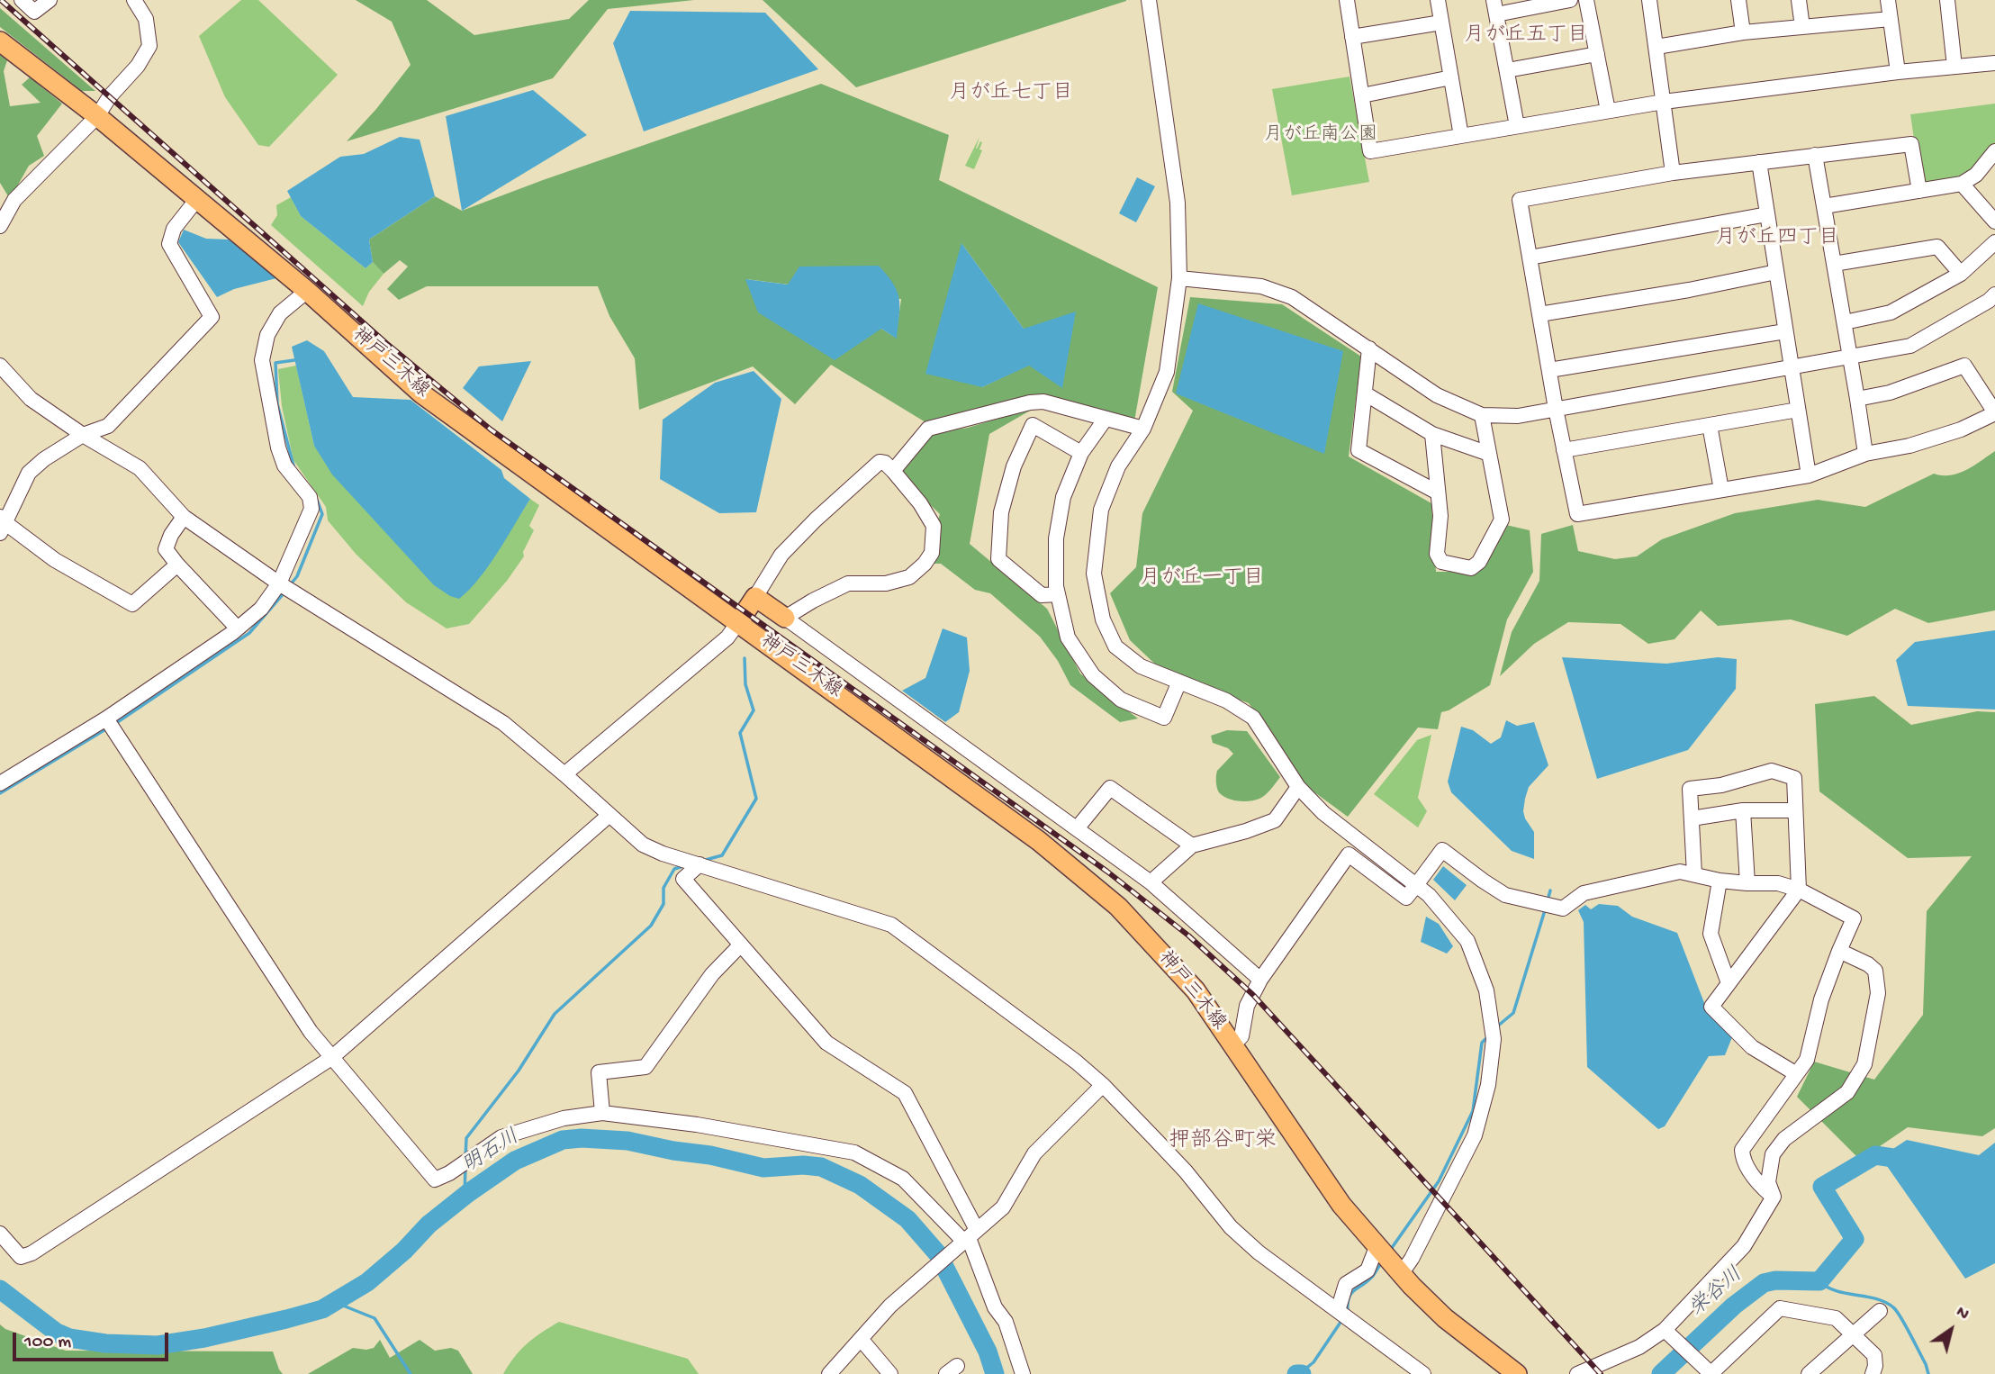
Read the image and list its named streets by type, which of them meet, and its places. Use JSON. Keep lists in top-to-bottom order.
{
  "streets": {
    "main road": ["神戸三木線"]
  },
  "districts": [
    "月が丘五丁目",
    "月が丘七丁目",
    "月が丘四丁目",
    "月が丘一丁目",
    "押部谷町栄"
  ],
  "water": ["明石川", "栄谷川"],
  "parks": ["月が丘南公園"],
  "scale_bar": "100 m",
  "north": "top right"
}
